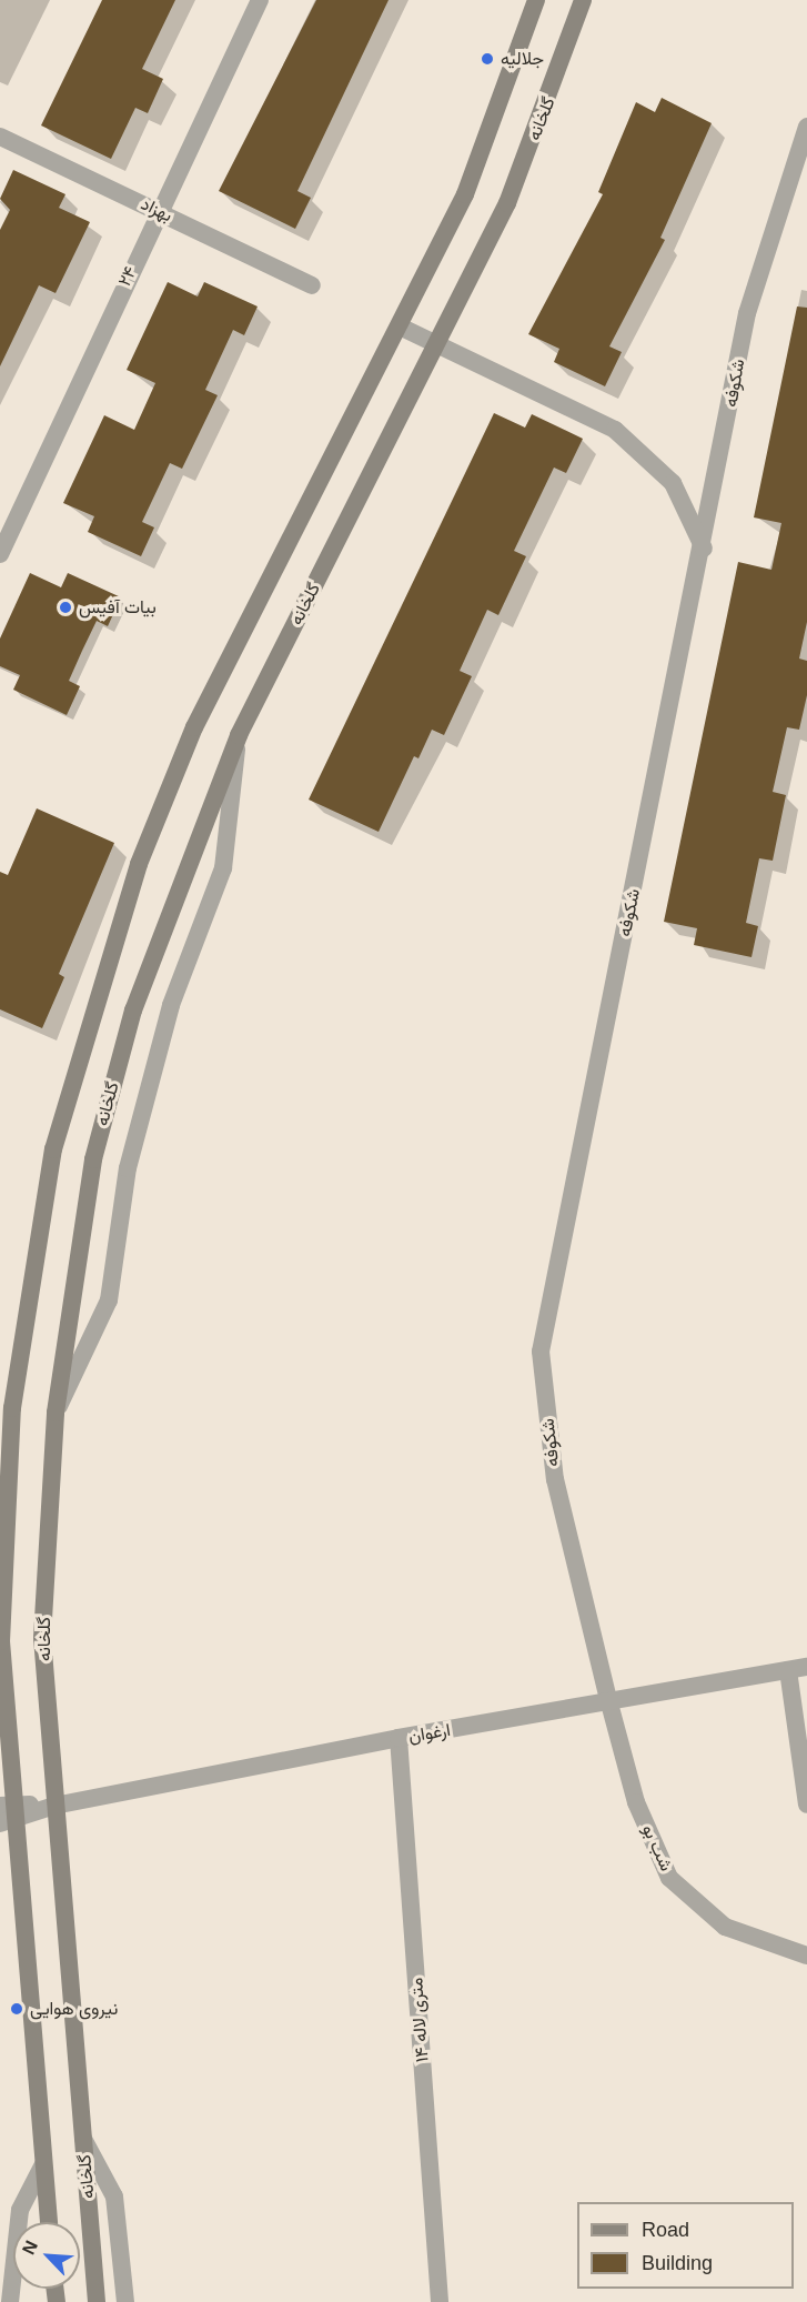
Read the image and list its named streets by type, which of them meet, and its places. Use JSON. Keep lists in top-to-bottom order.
{
  "streets": {
    "main road": ["گلخانه"],
    "street": [
      "بهزاد",
      "۲۴",
      "شکوفه",
      "ارغوان",
      "شب بو",
      "۱۴ متری لاله"
    ]
  },
  "crossings": [
    ["گلخانه", "ارغوان"],
    ["بهزاد", "۲۴"],
    ["شکوفه", "ارغوان"],
    ["شکوفه", "شب بو"],
    ["ارغوان", "شب بو"],
    ["ارغوان", "۱۴ متری لاله"]
  ],
  "places": ["جلالیه", "بیات آفیس", "نیروی هوایی"],
  "legend": ["Road", "Building"],
  "north": "top left"
}
